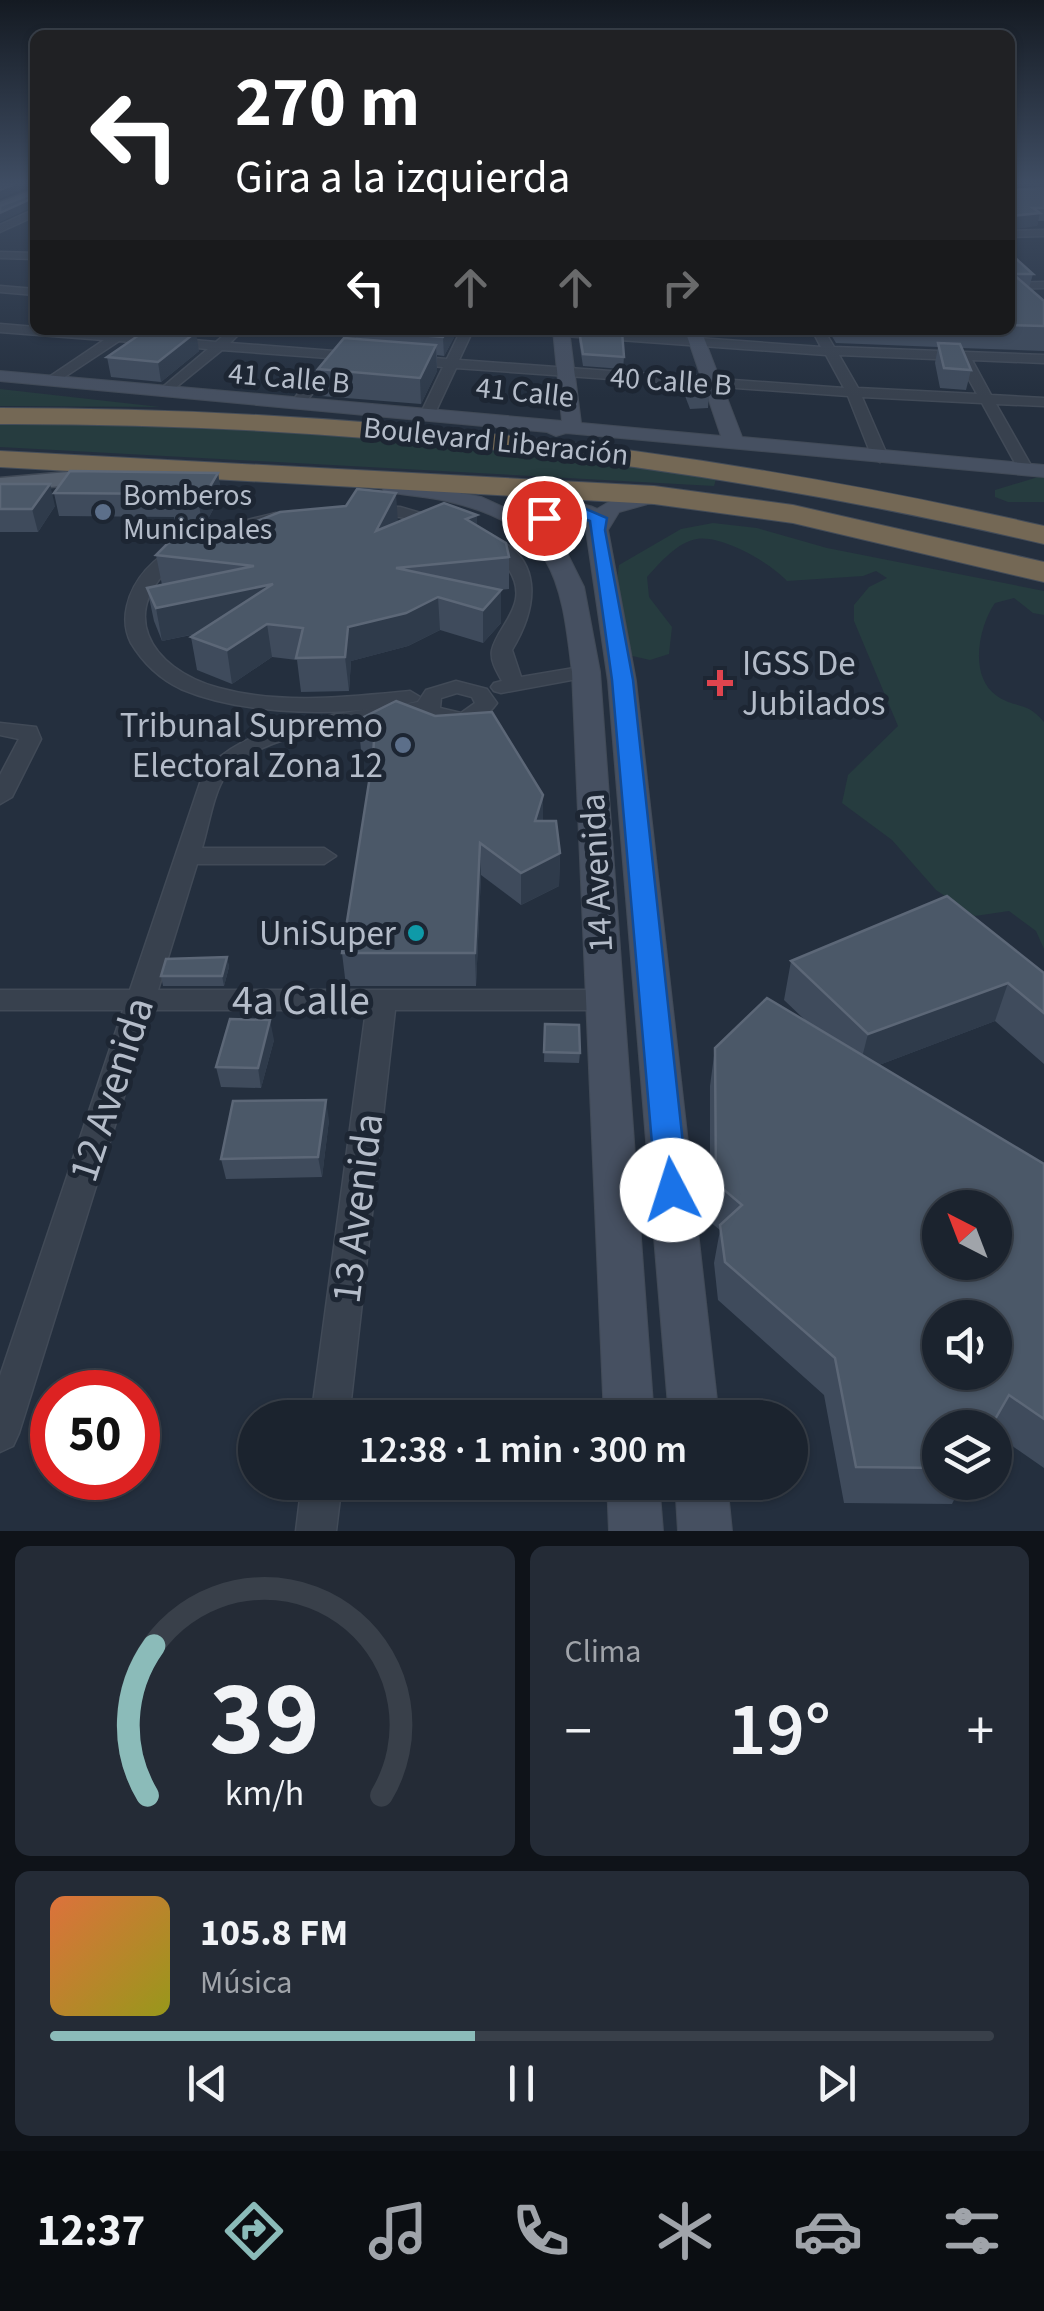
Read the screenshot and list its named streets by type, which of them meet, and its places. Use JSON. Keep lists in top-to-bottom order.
{
  "streets": {
    "highway": ["Boulevard Liberación"],
    "main road": ["41 Calle B", "41 Calle", "14 Avenida"],
    "street": [
      "40 Calle B",
      "4a Calle",
      "12 Avenida",
      "13 Avenida"
    ]
  },
  "crossings": [
    ["41 Calle B", "41 Calle"],
    ["Boulevard Liberación", "14 Avenida"],
    ["14 Avenida", "4a Calle"],
    ["4a Calle", "12 Avenida"],
    ["4a Calle", "13 Avenida"]
  ],
  "places": {
    "other": ["Bomberos Municipales", "Tribunal Supremo Electoral Zona 12", "UniSuper"],
    "health": ["IGSS De Jubilados"]
  },
  "north": "top left",
  "page": {
    "turn": ["270 m", "Gira a la izquierda"],
    "limit": "50",
    "trip": "12:38 · 1 min · 300 m",
    "tile": "Clima",
    "heat": ["−", "19°", "+"],
    "song": ["105.8 FM", "Música"],
    "tabs": "12:37",
    "gauge": ["39", "km/h"]
  }
}
